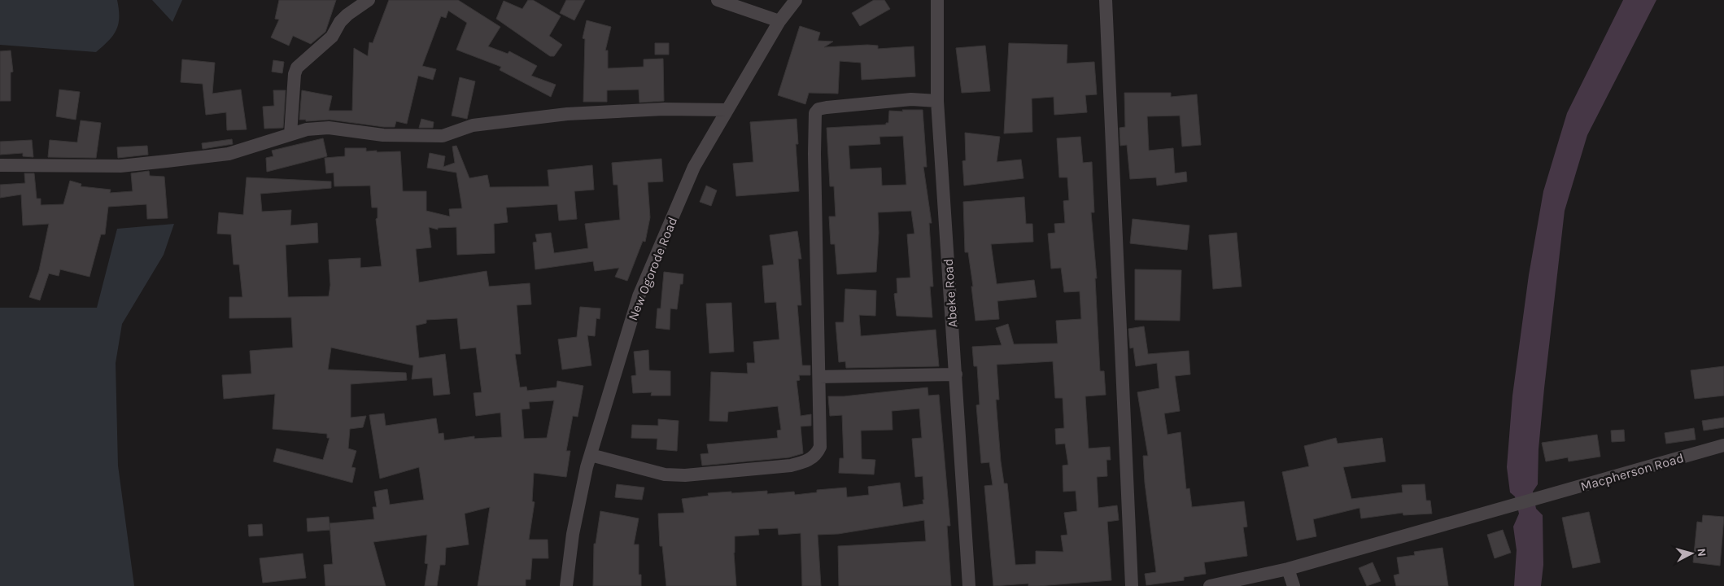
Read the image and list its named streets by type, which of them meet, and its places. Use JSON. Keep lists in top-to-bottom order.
{
  "streets": {
    "street": ["New Ogorode Road", "Abeke Road", "Macpherson Road"]
  },
  "north": "right"
}
